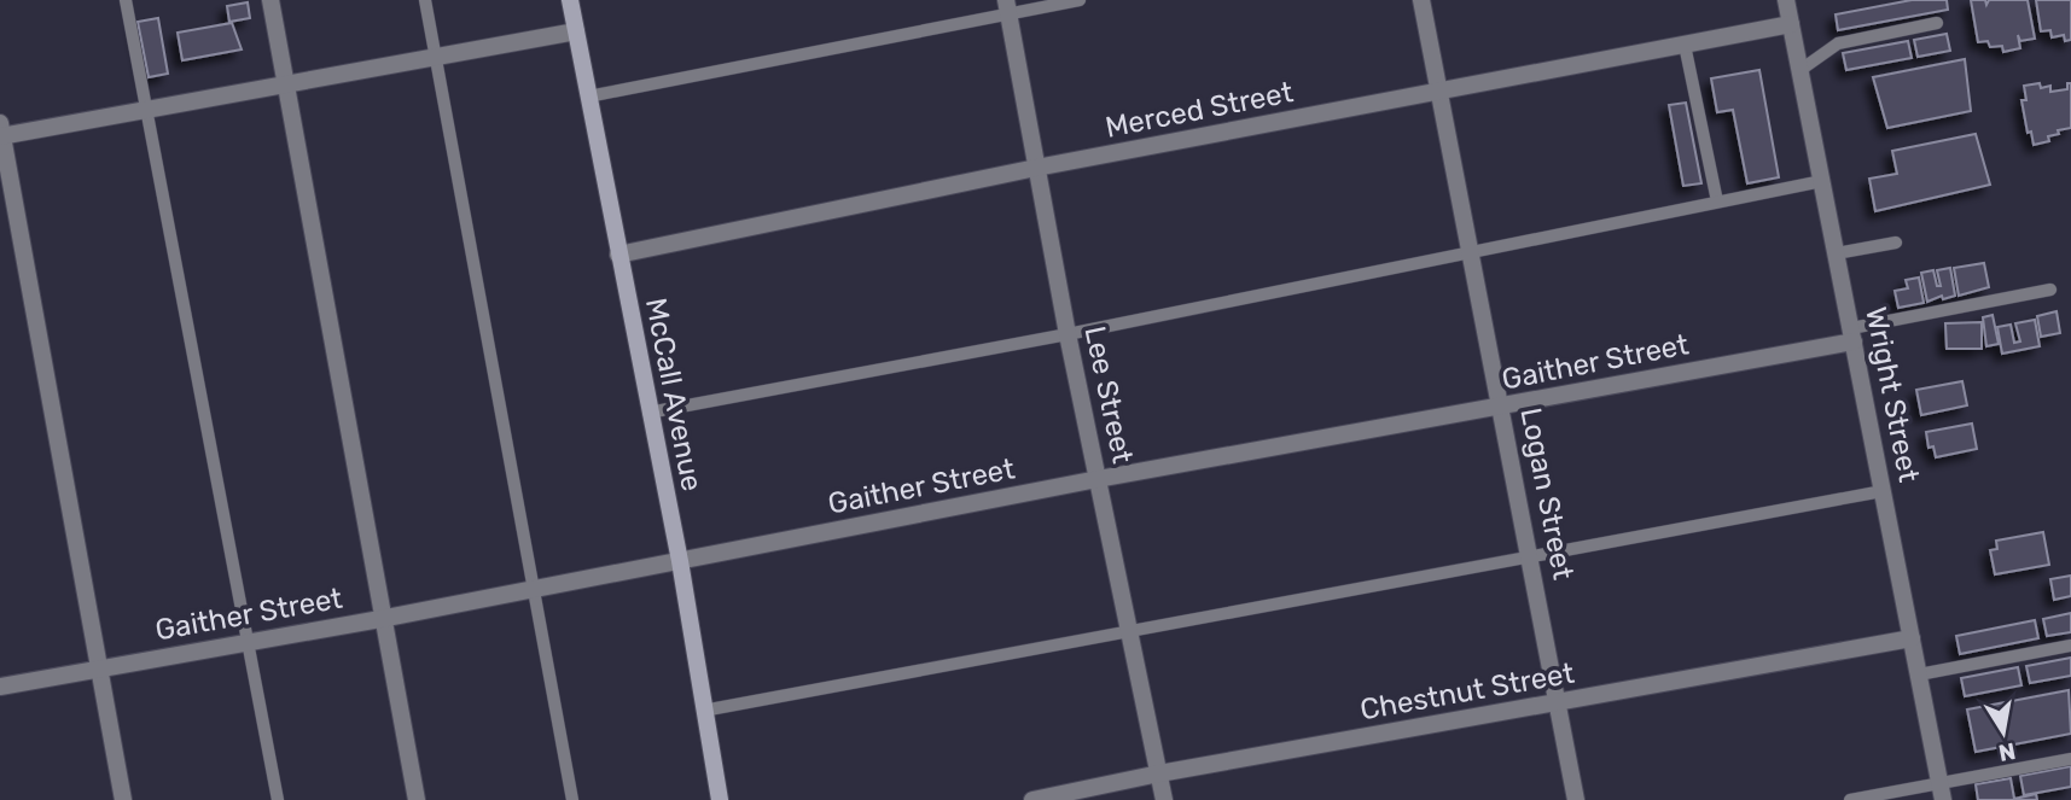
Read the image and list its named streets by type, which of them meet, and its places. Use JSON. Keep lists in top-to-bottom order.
{
  "streets": {
    "main road": ["McCall Avenue"],
    "street": [
      "Merced Street",
      "Gaither Street",
      "Lee Street",
      "Wright Street",
      "Logan Street",
      "Chestnut Street"
    ]
  },
  "crossings": [
    ["Merced Street", "McCall Avenue"],
    ["Merced Street", "Lee Street"],
    ["Merced Street", "Wright Street"],
    ["Merced Street", "Logan Street"],
    ["Gaither Street", "McCall Avenue"],
    ["Gaither Street", "Lee Street"],
    ["Gaither Street", "Wright Street"],
    ["Gaither Street", "Logan Street"],
    ["Lee Street", "Chestnut Street"],
    ["Wright Street", "Chestnut Street"],
    ["Logan Street", "Chestnut Street"]
  ],
  "north": "bottom"
}
